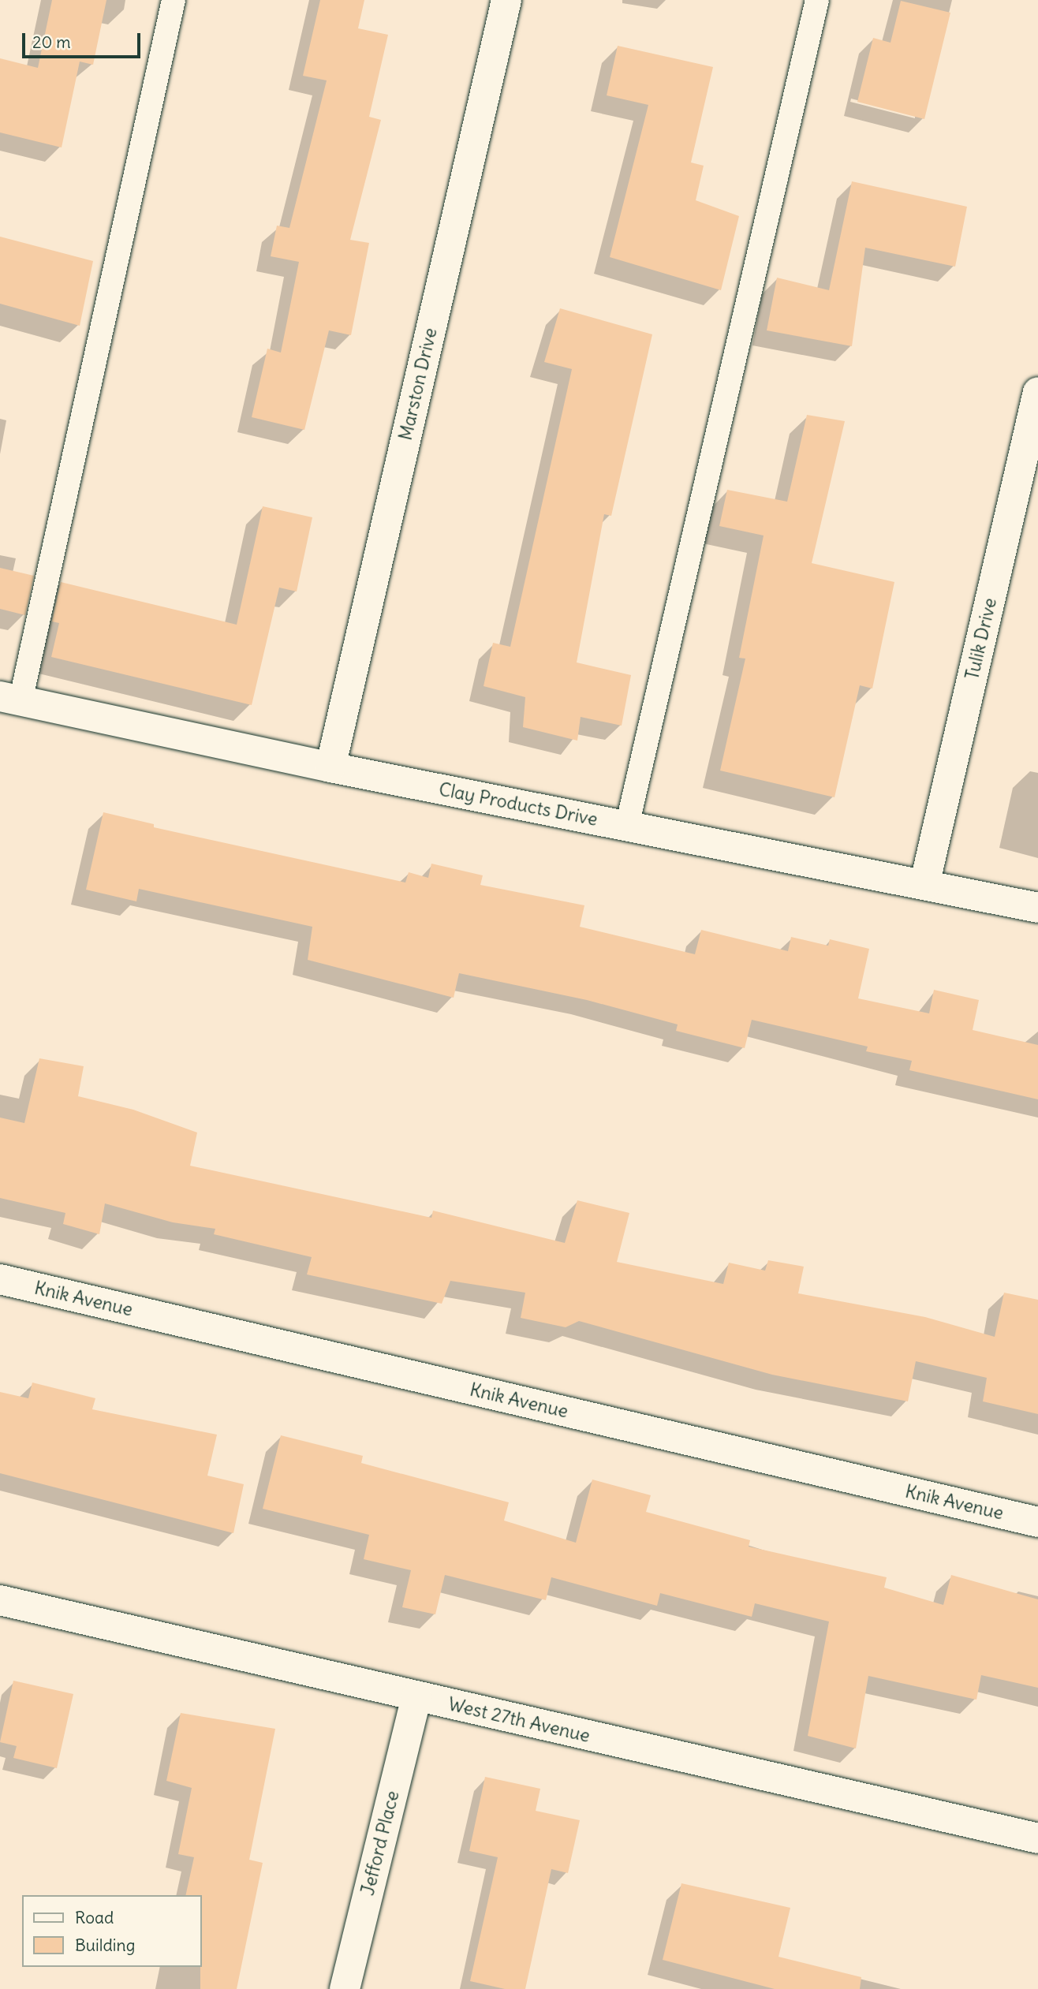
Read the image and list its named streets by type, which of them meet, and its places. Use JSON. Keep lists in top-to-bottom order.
{
  "streets": {
    "street": [
      "Marston Drive",
      "Tulik Drive",
      "Clay Products Drive",
      "Knik Avenue",
      "West 27th Avenue",
      "Jefford Place"
    ]
  },
  "crossings": [
    ["Marston Drive", "Clay Products Drive"],
    ["Tulik Drive", "Clay Products Drive"],
    ["West 27th Avenue", "Jefford Place"]
  ],
  "legend": ["Road", "Building"],
  "scale_bar": "20 m"
}
